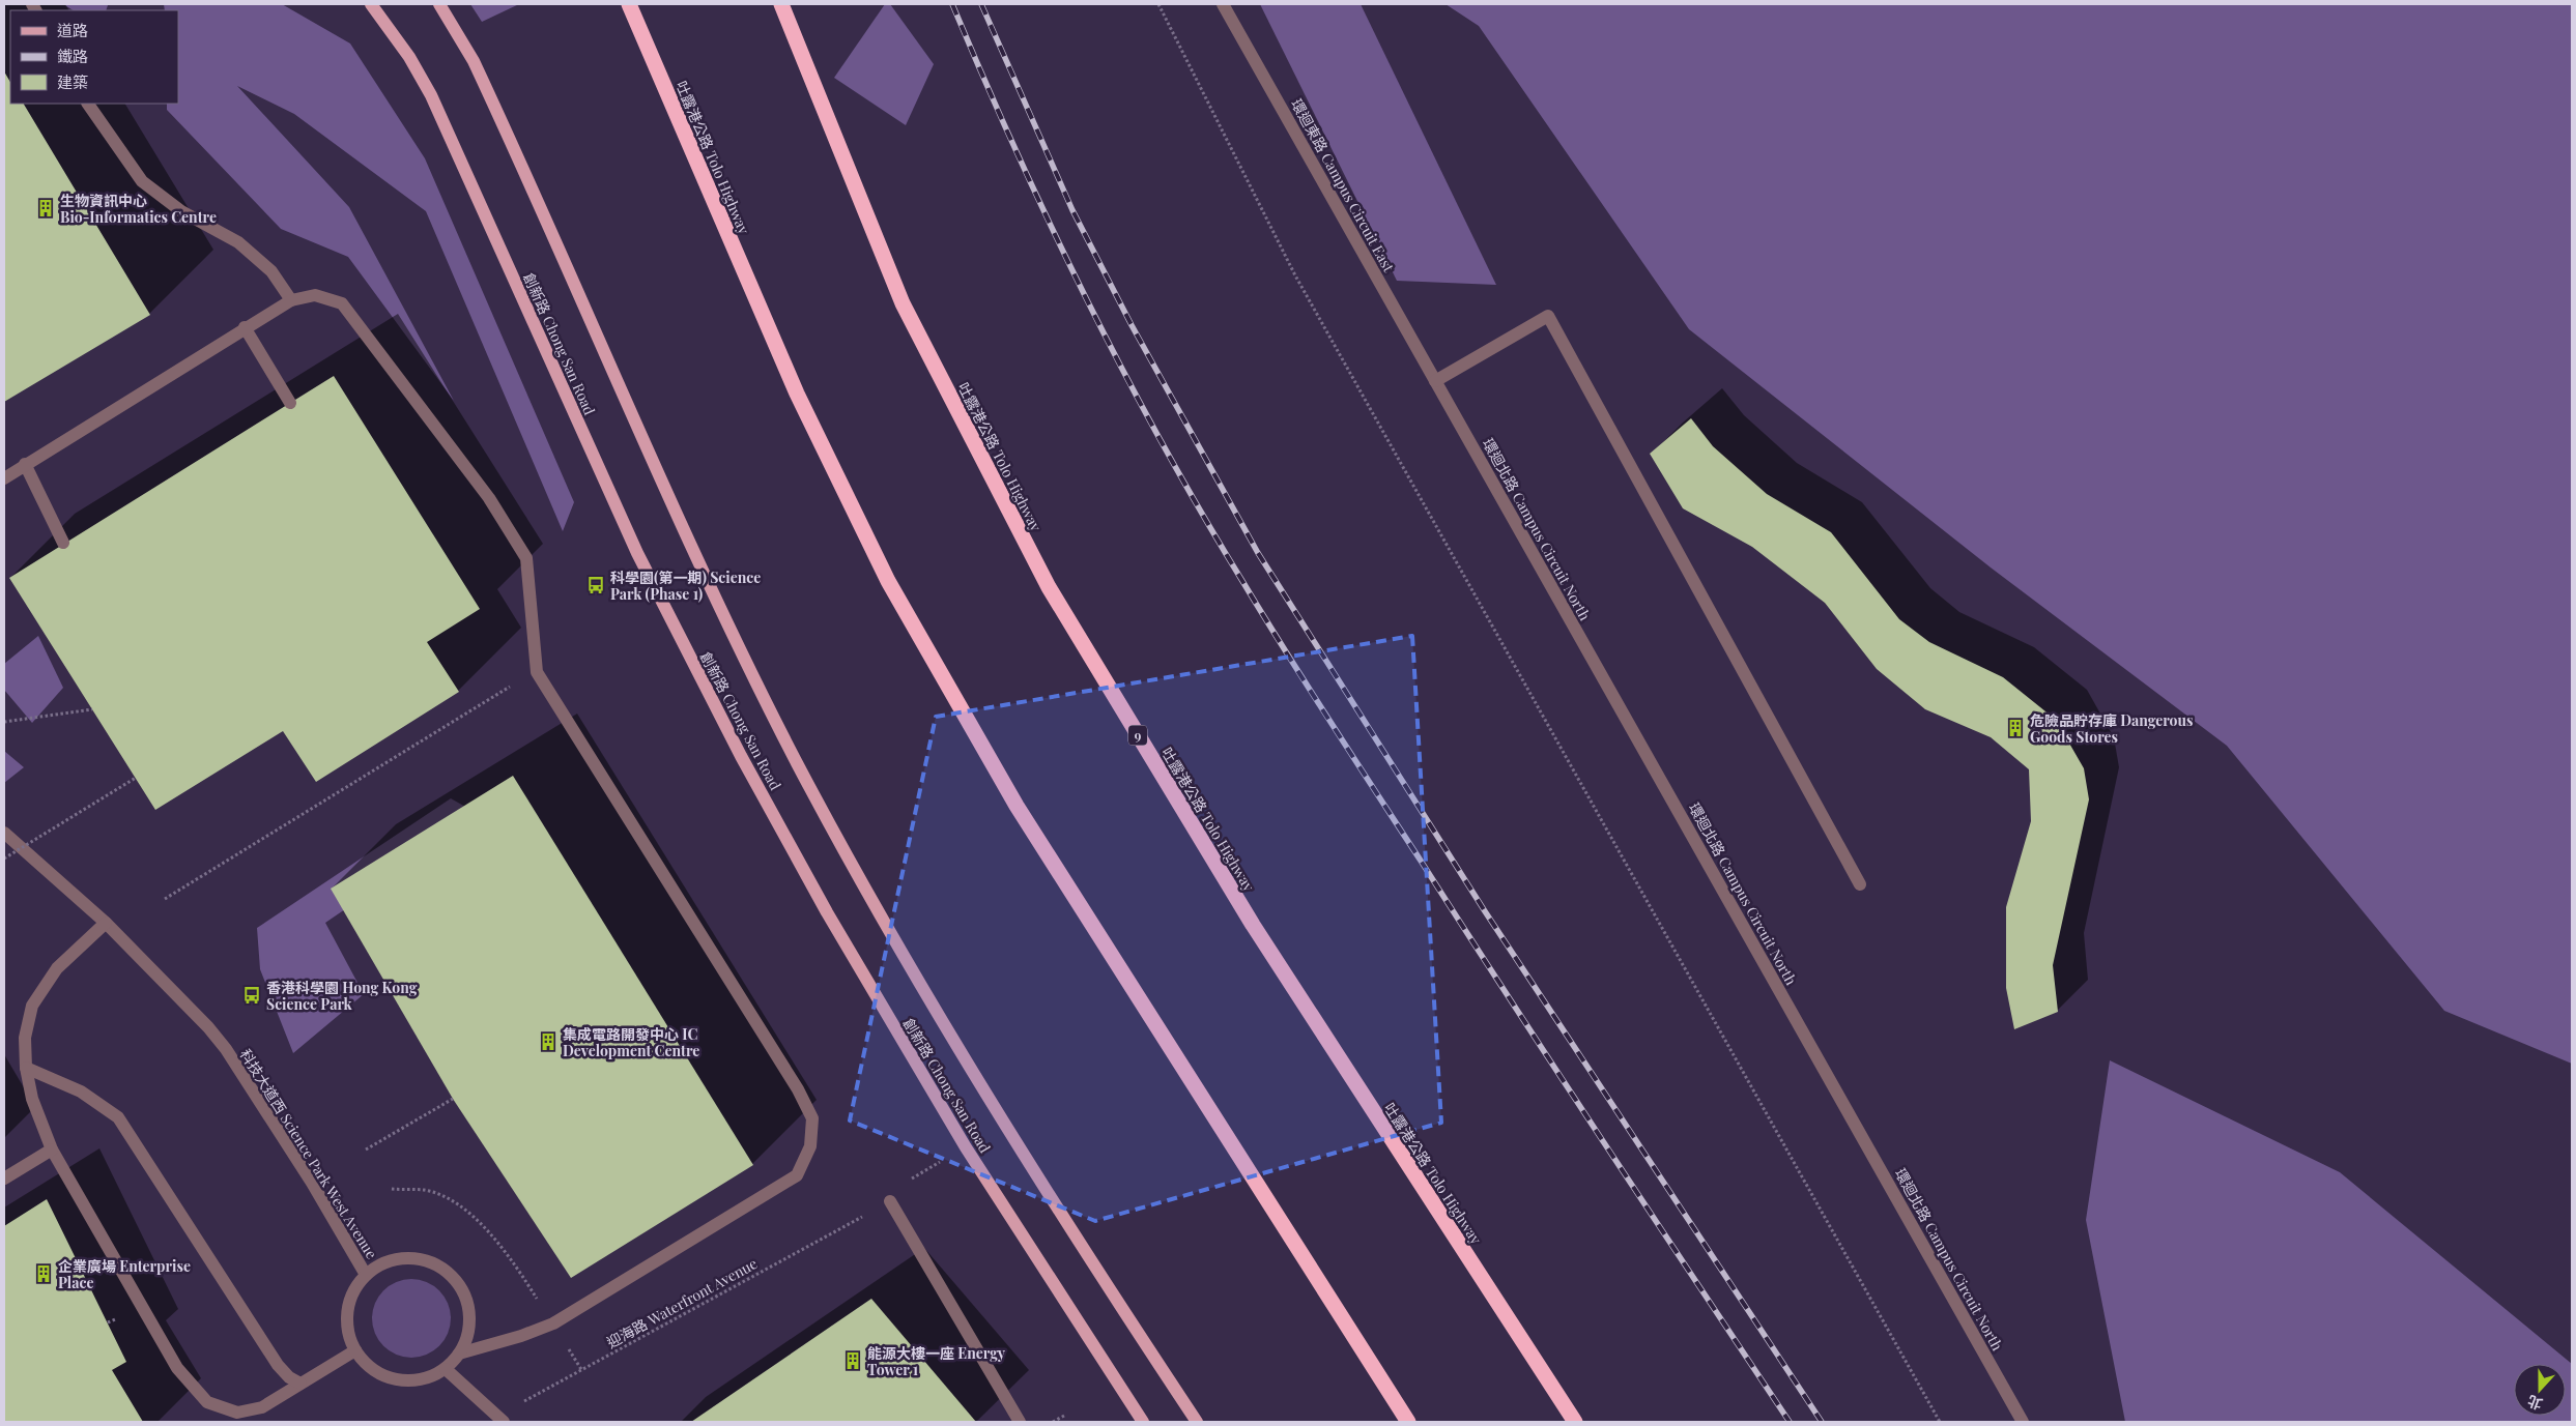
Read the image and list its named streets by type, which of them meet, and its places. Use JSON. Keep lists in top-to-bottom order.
{
  "streets": {
    "highway": ["吐露港公路 Tolo Highway", "9"],
    "main road": ["創新路 Chong San Road"],
    "street": ["環迴東路 Campus Circuit East", "環迴北路 Campus Circuit North", "科技大道西 Science Park West Avenue"],
    "path": ["迎海路 Waterfront Avenue"]
  },
  "crossings": [
    ["環迴東路 Campus Circuit East", "環迴北路 Campus Circuit North"]
  ],
  "places": {
    "building": [
      "生物資訊中心 Bio-Informatics Centre",
      "危險品貯存庫 Dangerous Goods Stores",
      "集成電路開發中心 IC Development Centre",
      "企業廣場 Enterprise Place",
      "能源大樓一座 Energy Tower 1"
    ],
    "bus stop": ["科學園(第一期) Science Park (Phase 1)", "香港科學園 Hong Kong Science Park"]
  },
  "legend": ["道路", "鐵路", "建築"],
  "north": "bottom"
}
